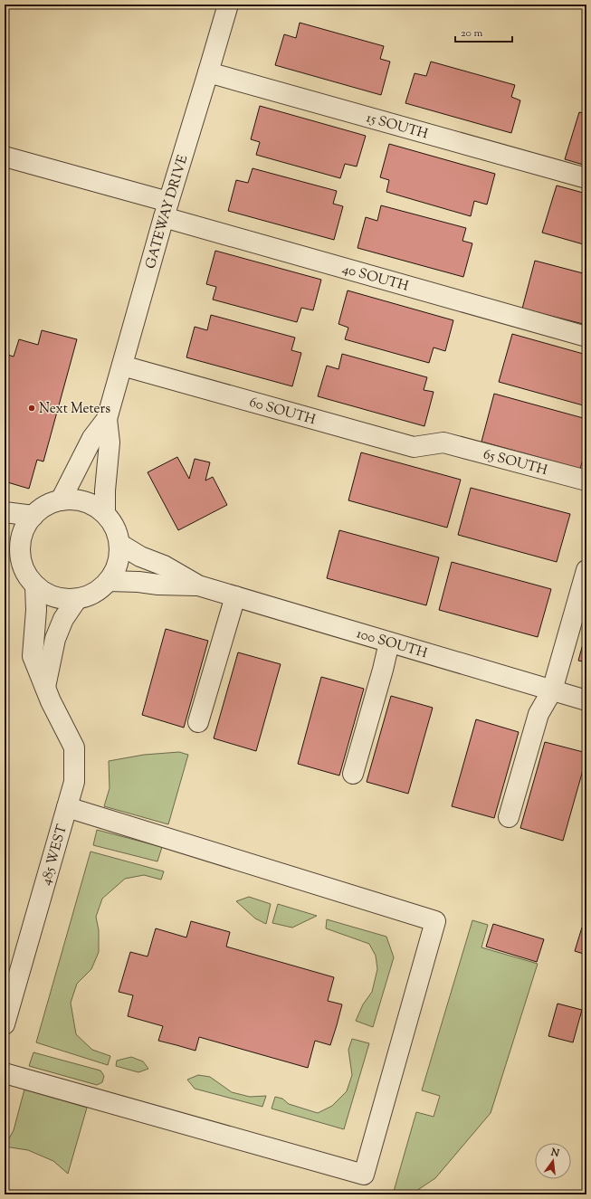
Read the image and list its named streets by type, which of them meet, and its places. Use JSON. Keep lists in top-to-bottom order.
{
  "streets": {
    "street": [
      "15 SOUTH",
      "GATEWAY DRIVE",
      "40 SOUTH",
      "60 SOUTH",
      "65 SOUTH",
      "100 SOUTH",
      "485 WEST"
    ]
  },
  "crossings": [
    ["15 SOUTH", "GATEWAY DRIVE"],
    ["GATEWAY DRIVE", "40 SOUTH"],
    ["GATEWAY DRIVE", "60 SOUTH"],
    ["GATEWAY DRIVE", "100 SOUTH"],
    ["GATEWAY DRIVE", "485 WEST"],
    ["60 SOUTH", "65 SOUTH"],
    ["100 SOUTH", "485 WEST"]
  ],
  "places": ["Next Meters"],
  "scale_bar": "20 m",
  "north": "top"
}
